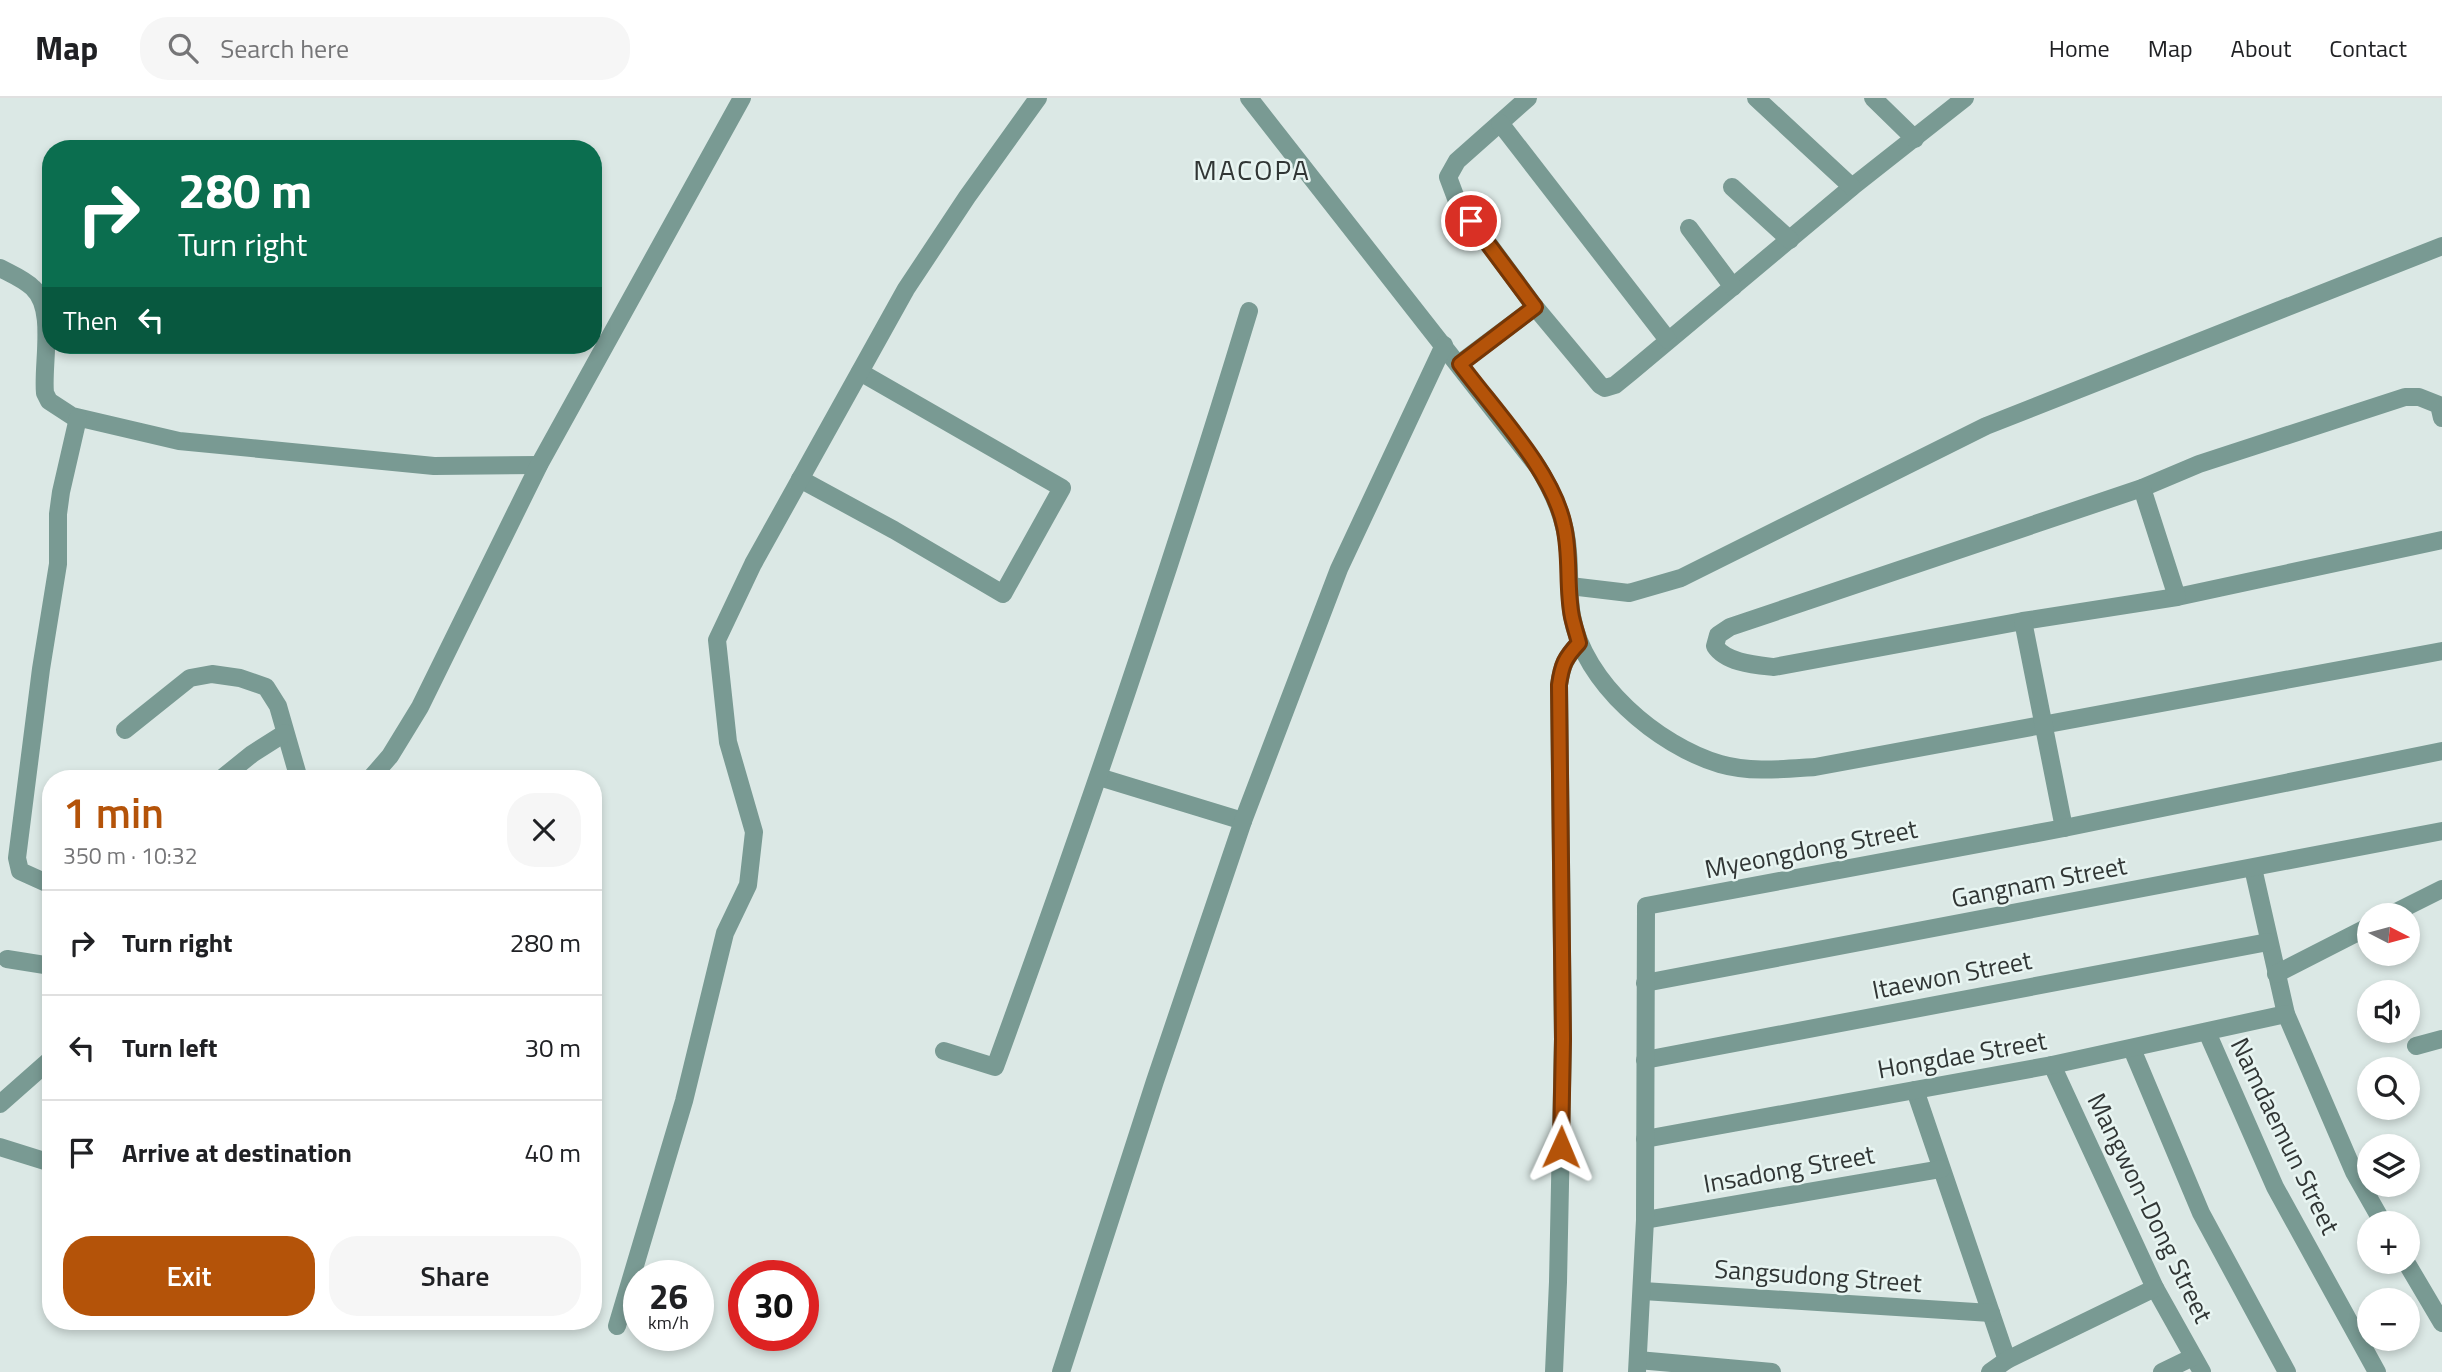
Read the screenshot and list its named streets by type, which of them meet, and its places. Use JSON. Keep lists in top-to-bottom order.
{
  "streets": {
    "street": [
      "Myeongdong Street",
      "Gangnam Street",
      "Itaewon Street",
      "Hongdae Street",
      "Namdaemun Street",
      "Insadong Street",
      "Mangwon-Dong Street",
      "Sangsudong Street"
    ]
  },
  "crossings": [
    ["Myeongdong Street", "Gangnam Street"],
    ["Myeongdong Street", "Itaewon Street"],
    ["Myeongdong Street", "Hongdae Street"],
    ["Myeongdong Street", "Insadong Street"],
    ["Myeongdong Street", "Sangsudong Street"],
    ["Hongdae Street", "Namdaemun Street"],
    ["Hongdae Street", "Mangwon-Dong Street"]
  ],
  "districts": ["MACOPA"],
  "north": "right",
  "page": {
    "header": "Map",
    "search": "Search here",
    "nav": [
      "Home",
      "Map",
      "About",
      "Contact"
    ],
    "turn": ["280 m", "Turn right"],
    "then": "Then",
    "heading": ["1 min", "350 m · 10:32"],
    "list": [
      {
        "name": "Turn right",
        "value": "280 m"
      },
      {
        "name": "Turn left",
        "value": "30 m"
      },
      {
        "name": "Arrive at destination",
        "value": "40 m"
      }
    ],
    "map_buttons": ["+", "−"],
    "buttons": ["Exit", "Share"],
    "speed": "26 km/h",
    "limit": "30"
  }
}
